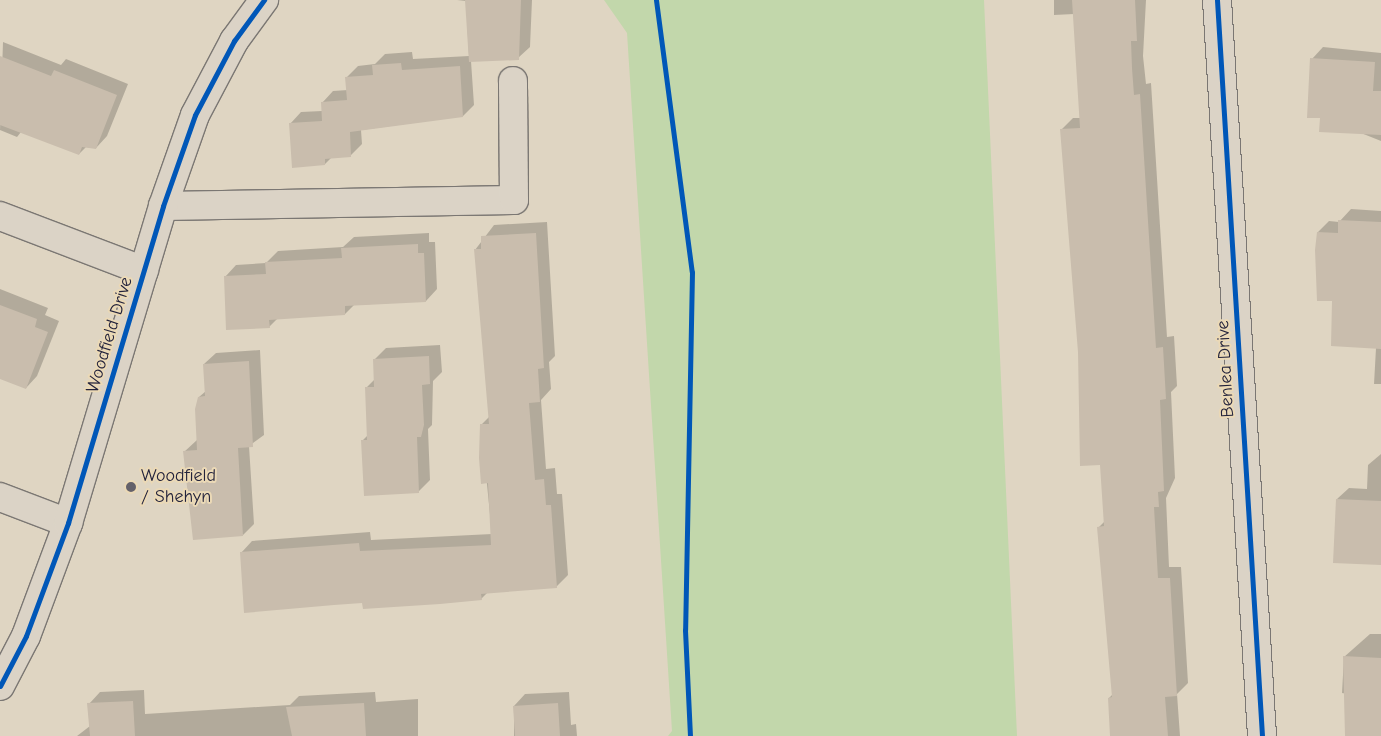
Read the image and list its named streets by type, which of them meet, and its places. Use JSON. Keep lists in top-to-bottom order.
{
  "streets": {
    "street": ["Woodfield Drive", "Benlea Drive"]
  },
  "places": ["Woodfield / Shehyn"]
}
